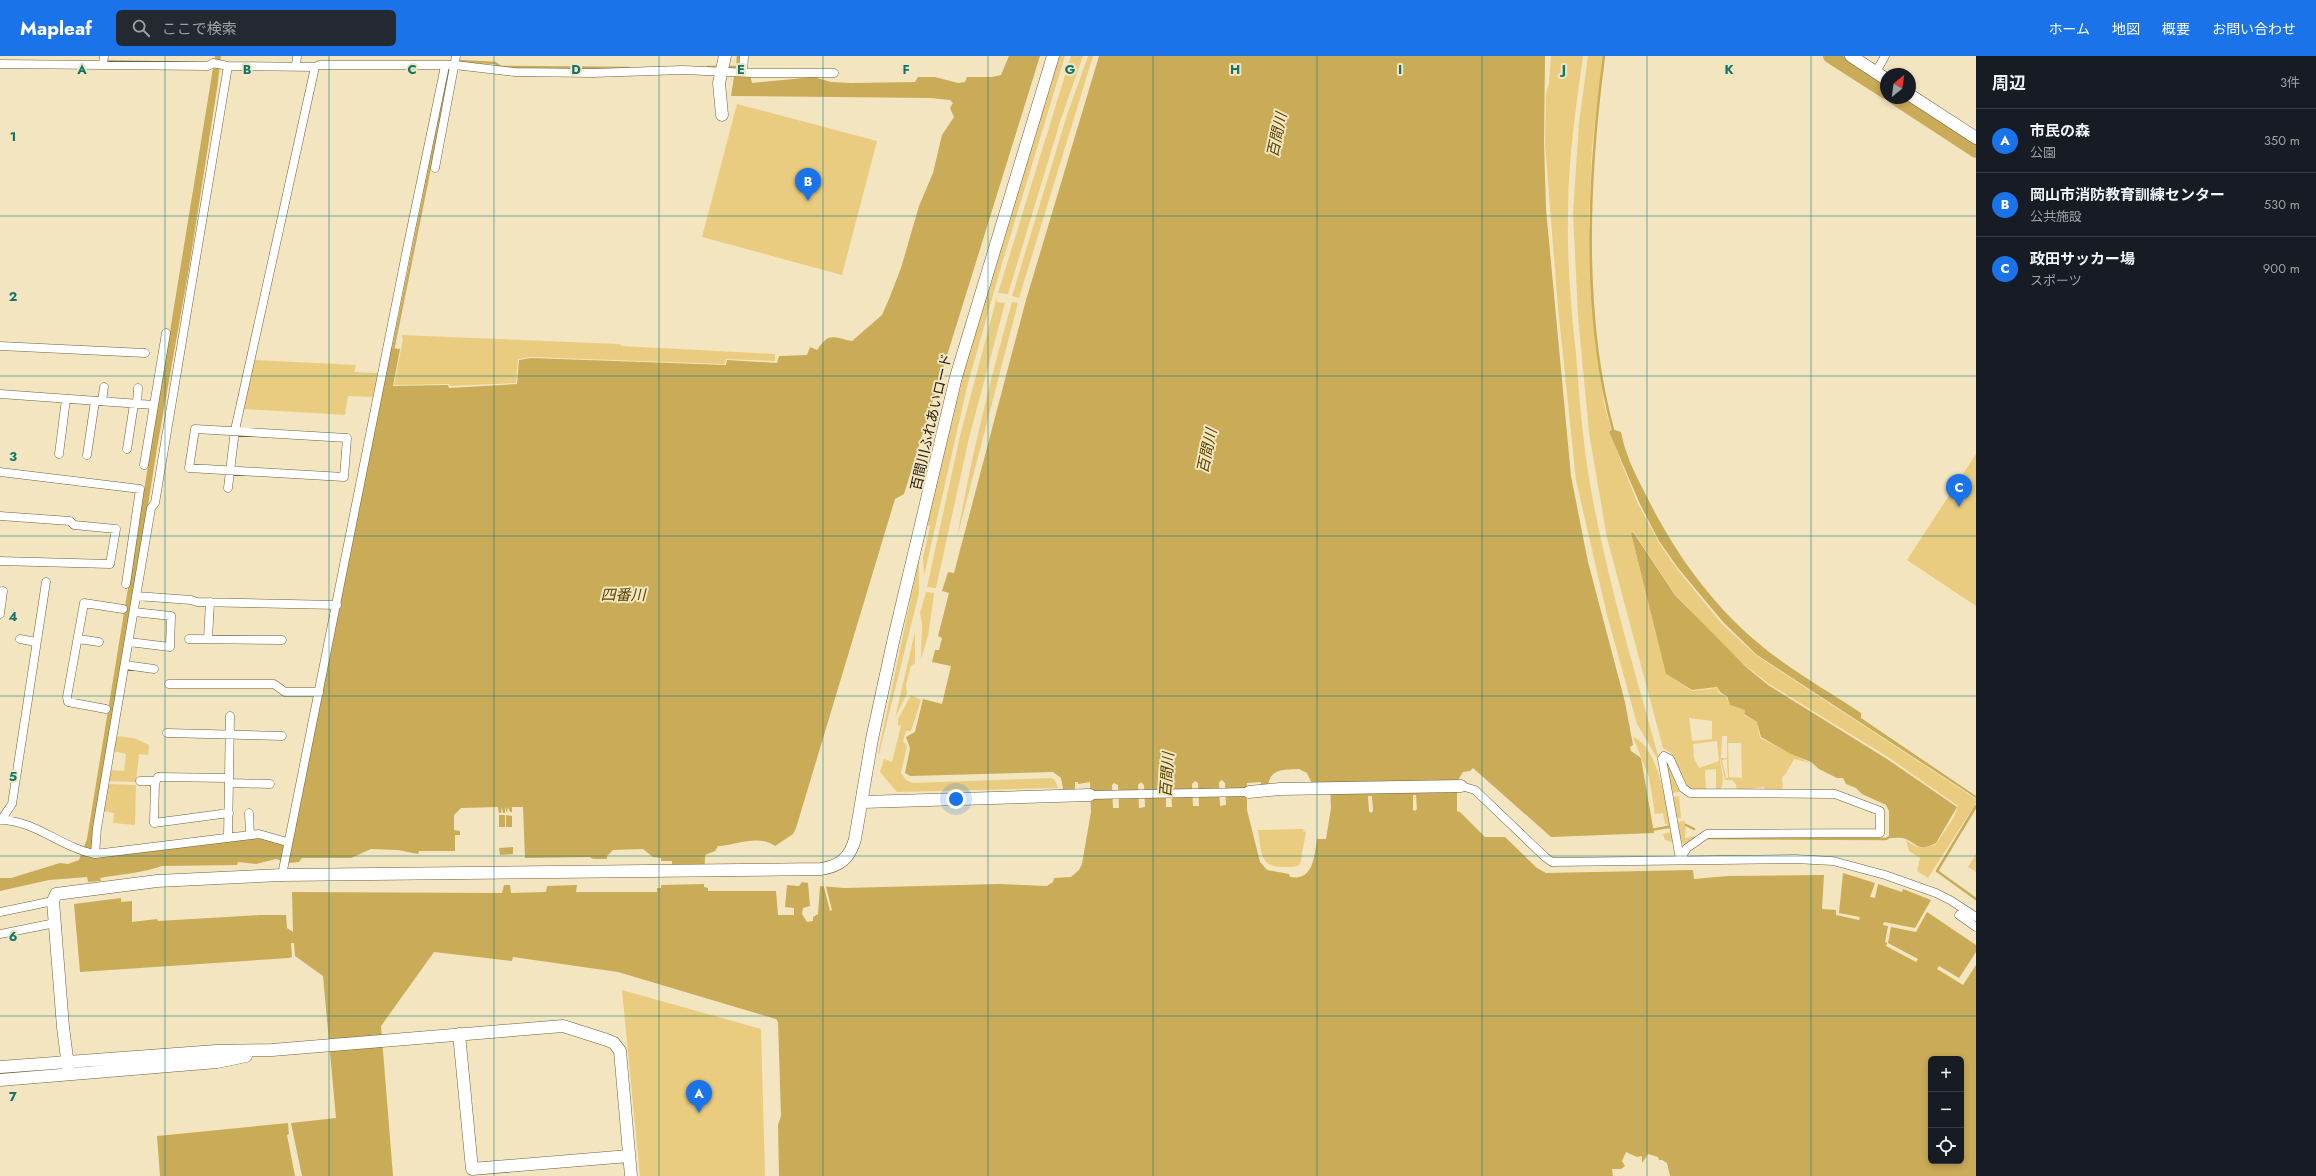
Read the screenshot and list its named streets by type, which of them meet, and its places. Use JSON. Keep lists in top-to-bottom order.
{
  "streets": {
    "street": ["百間川ふれあいロード"]
  },
  "water": ["百間川", "四番川"],
  "north": "top right",
  "page": {
    "header": "Mapleaf",
    "search": "ここで検索",
    "nav": [
      "ホーム",
      "地図",
      "概要",
      "お問い合わせ"
    ],
    "heading": ["周辺", "3件"],
    "list": [
      {
        "mark": "A",
        "name": "市民の森",
        "note": "公園",
        "value": "350 m"
      },
      {
        "mark": "B",
        "name": "岡山市消防教育訓練センター",
        "note": "公共施設",
        "value": "530 m"
      },
      {
        "mark": "C",
        "name": "政田サッカー場",
        "note": "スポーツ",
        "value": "900 m"
      }
    ],
    "pins": ["B", "C", "A"],
    "map_buttons": ["+", "−"]
  },
  "grid": {
    "columns": [
      "A",
      "B",
      "C",
      "D",
      "E",
      "F",
      "G",
      "H",
      "I",
      "J",
      "K"
    ],
    "rows": [
      "1",
      "2",
      "3",
      "4",
      "5",
      "6",
      "7"
    ]
  }
}
